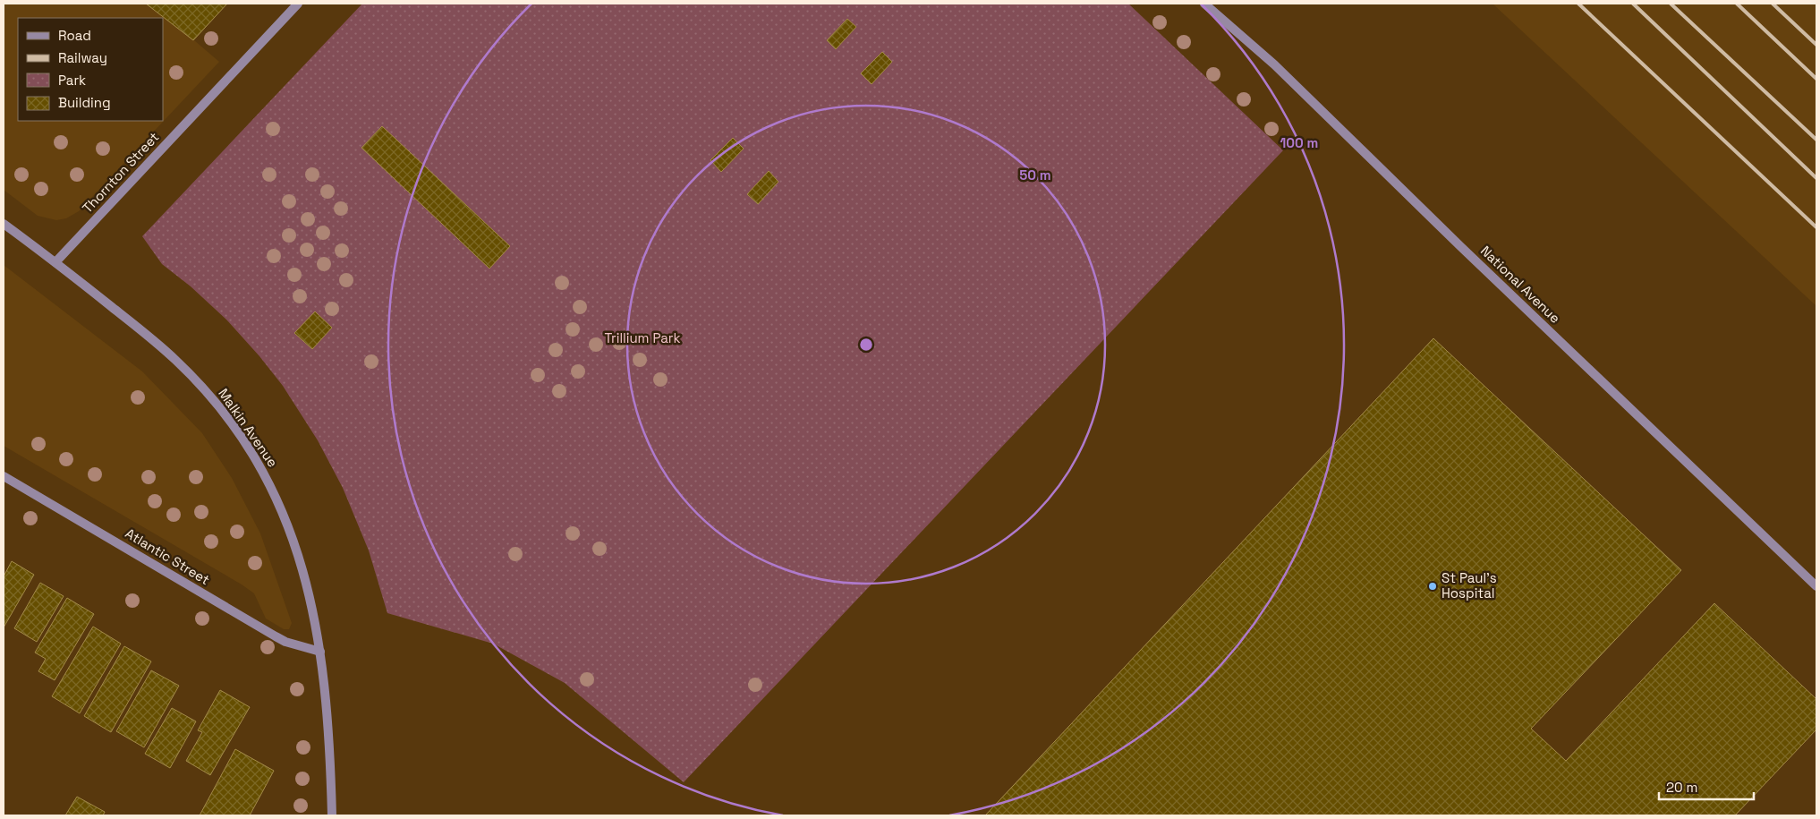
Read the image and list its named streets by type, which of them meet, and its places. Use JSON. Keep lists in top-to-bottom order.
{
  "streets": {
    "street": [
      "Thornton Street",
      "National Avenue",
      "Malkin Avenue",
      "Atlantic Street"
    ]
  },
  "crossings": [
    ["Thornton Street", "Malkin Avenue"],
    ["Malkin Avenue", "Atlantic Street"]
  ],
  "parks": ["Trillium Park"],
  "places": ["St Paul's Hospital"],
  "legend": [
    "Road",
    "Railway",
    "Park",
    "Building"
  ],
  "scale_bar": "20 m",
  "rings": ["100 m", "50 m"]
}
